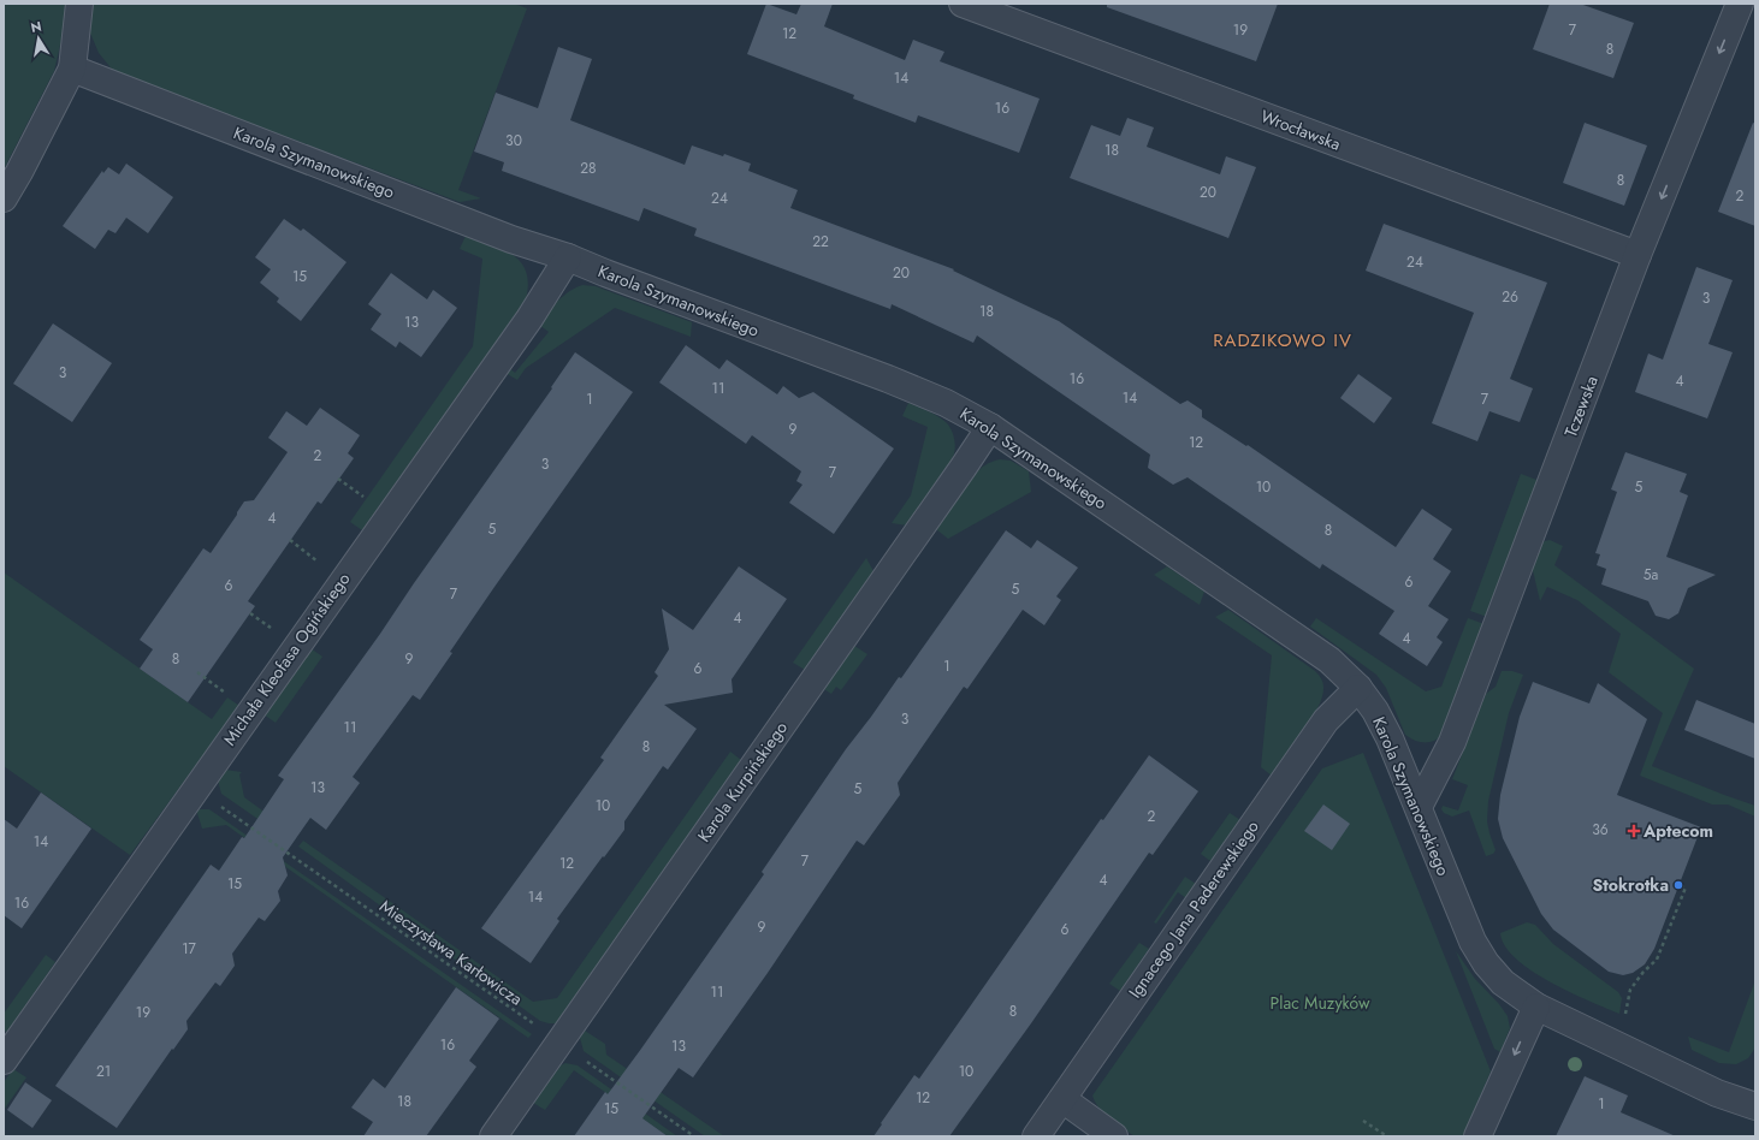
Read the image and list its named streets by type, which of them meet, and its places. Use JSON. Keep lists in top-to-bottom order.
{
  "streets": {
    "street": [
      "Wrocławska",
      "Karola Szymanowskiego",
      "Tczewska",
      "Michała Kleofasa Ogińskiego",
      "Karola Kurpińskiego",
      "Ignacego Jana Paderewskiego"
    ],
    "path": ["Mieczysława Karłowicza"]
  },
  "crossings": [
    ["Wrocławska", "Tczewska"],
    ["Karola Szymanowskiego", "Tczewska"],
    ["Karola Szymanowskiego", "Michała Kleofasa Ogińskiego"],
    ["Karola Szymanowskiego", "Karola Kurpińskiego"],
    ["Karola Szymanowskiego", "Ignacego Jana Paderewskiego"],
    ["Michała Kleofasa Ogińskiego", "Mieczysława Karłowicza"],
    ["Karola Kurpińskiego", "Mieczysława Karłowicza"]
  ],
  "districts": ["RADZIKOWO IV"],
  "parks": ["Plac Muzyków"],
  "places": {
    "health": ["Aptecom"],
    "other": ["Stokrotka"]
  },
  "house_numbers": [
    "19",
    "7",
    "12",
    "8",
    "14",
    "16",
    "30",
    "18",
    "28",
    "8",
    "20",
    "2",
    "24",
    "22",
    "24",
    "20",
    "15",
    "26",
    "3",
    "18",
    "13",
    "3",
    "16",
    "4",
    "11",
    "14",
    "1",
    "7",
    "9",
    "12",
    "2",
    "3",
    "7",
    "10",
    "5",
    "4",
    "5",
    "8",
    "5a",
    "6",
    "6",
    "5",
    "7",
    "4",
    "4",
    "8",
    "9",
    "1",
    "6",
    "3",
    "11",
    "8",
    "13",
    "5",
    "10",
    "2",
    "36",
    "14",
    "7",
    "12",
    "4",
    "15",
    "14",
    "16",
    "9",
    "6",
    "17",
    "11",
    "8",
    "19",
    "16",
    "13",
    "21",
    "10",
    "12",
    "18",
    "1",
    "15"
  ],
  "north": "top"
}
